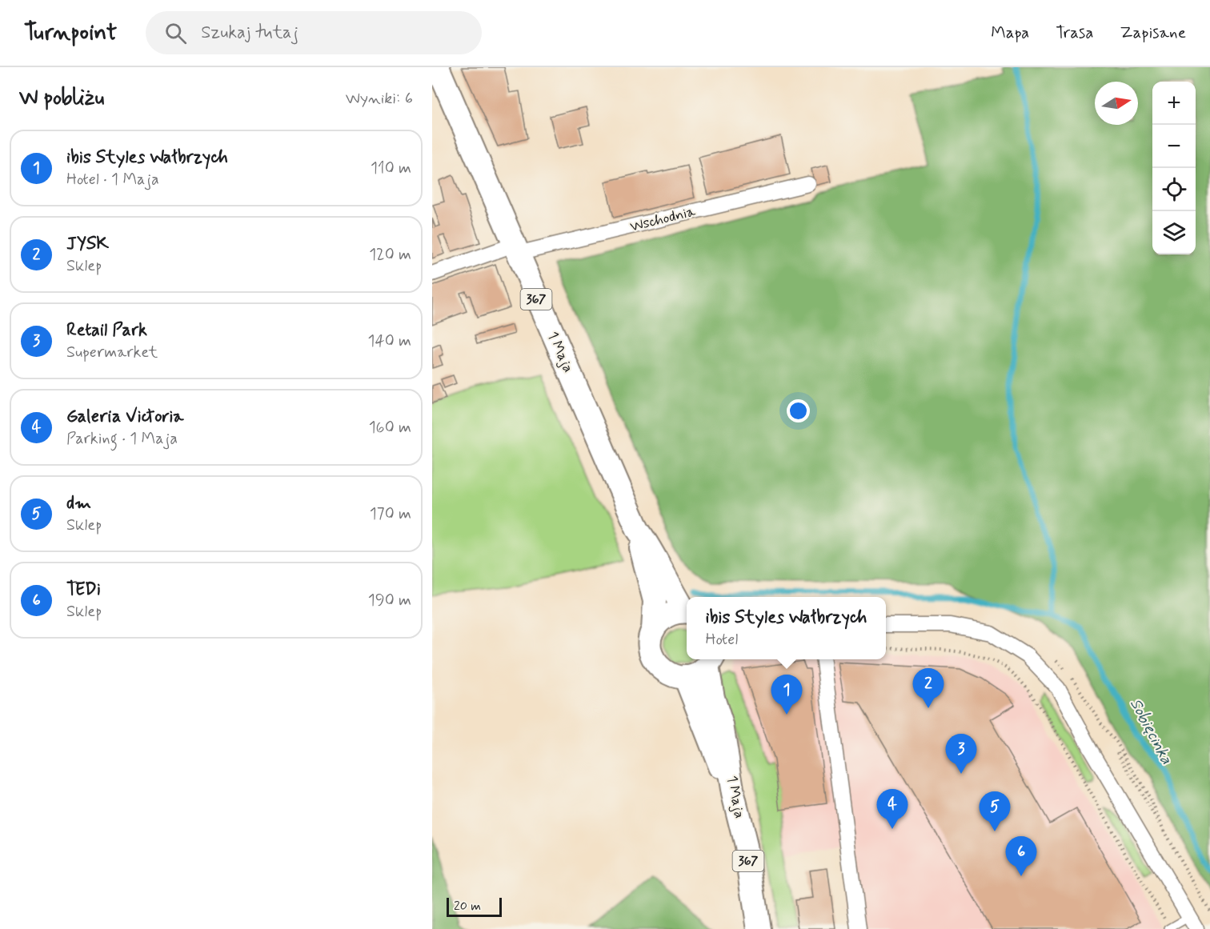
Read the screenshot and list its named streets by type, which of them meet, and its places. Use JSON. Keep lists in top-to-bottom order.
{
  "streets": {
    "main road": ["367", "1 Maja"],
    "street": ["Wschodnia"]
  },
  "crossings": [
    ["Wschodnia", "1 Maja"],
    ["367", "1 Maja"]
  ],
  "water": ["Sobięcinka"],
  "scale_bar": "20 m",
  "north": "right",
  "page": {
    "header": "Turnpoint",
    "search": "Szukaj tutaj",
    "nav": ["Mapa", "Trasa", "Zapisane"],
    "heading": ["W pobliżu", "Wyniki: 6"],
    "map_buttons": ["+", "−"],
    "list": [
      {
        "mark": "1",
        "name": "ibis Styles Wałbrzych",
        "note": "Hotel · 1 Maja",
        "value": "110 m"
      },
      {
        "mark": "2",
        "name": "JYSK",
        "note": "Sklep",
        "value": "120 m"
      },
      {
        "mark": "3",
        "name": "Retail Park",
        "note": "Supermarket",
        "value": "140 m"
      },
      {
        "mark": "4",
        "name": "Galeria Victoria",
        "note": "Parking · 1 Maja",
        "value": "160 m"
      },
      {
        "mark": "5",
        "name": "dm",
        "note": "Sklep",
        "value": "170 m"
      },
      {
        "mark": "6",
        "name": "TEDi",
        "note": "Sklep",
        "value": "190 m"
      }
    ],
    "popup": ["ibis Styles Wałbrzych", "Hotel"],
    "pins": [
      "2",
      "1",
      "3",
      "4",
      "5",
      "6"
    ],
    "scale": "20 m"
  }
}
